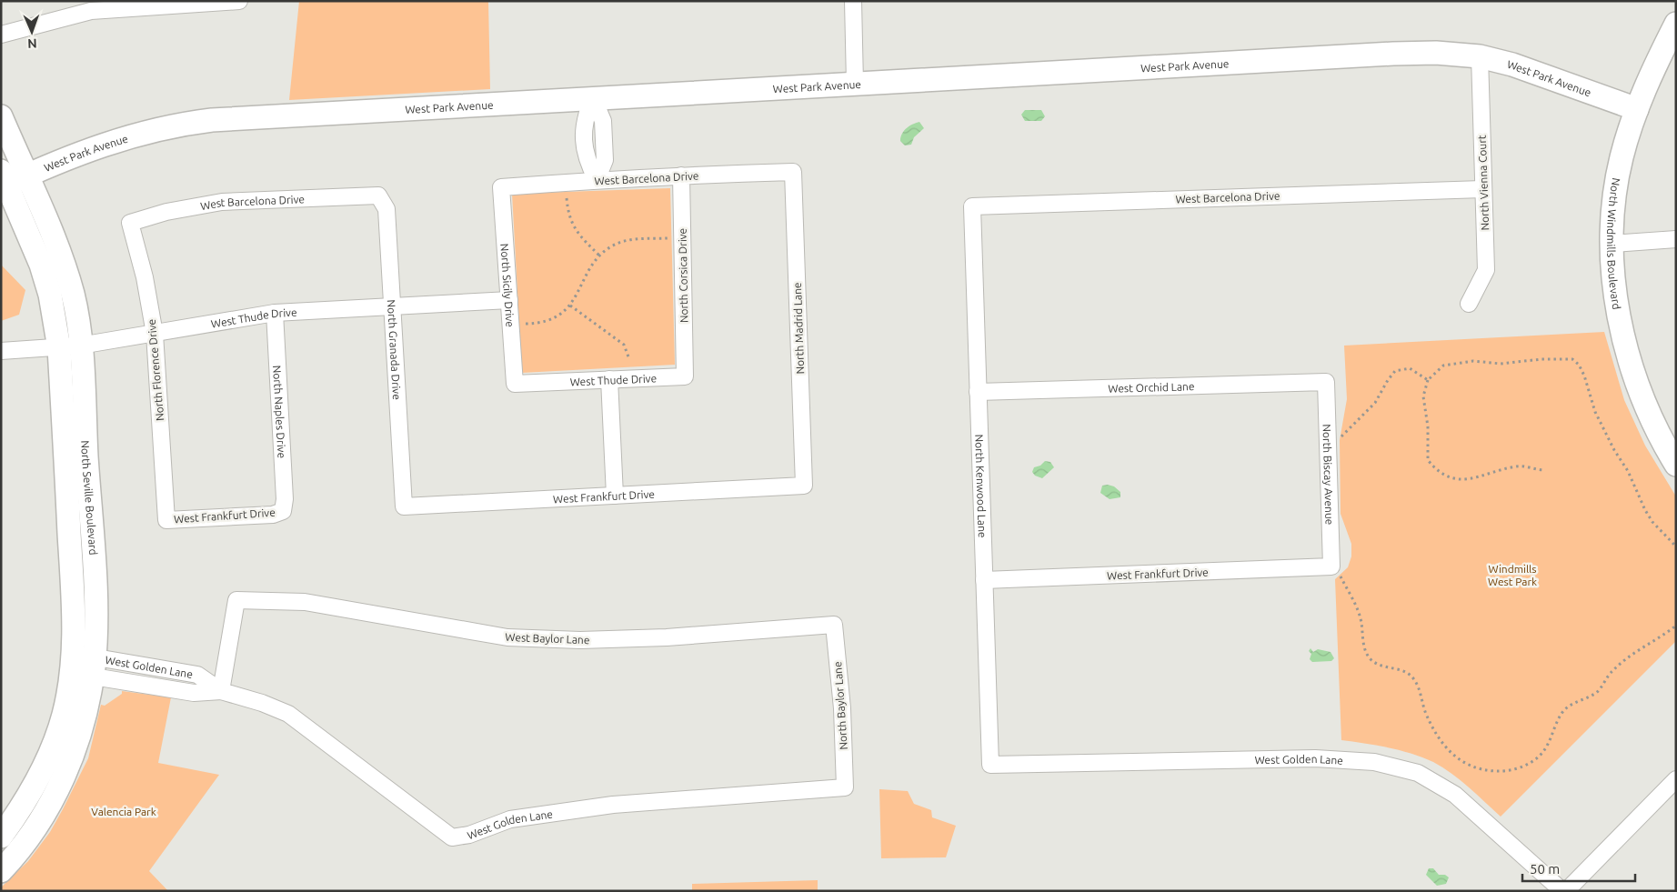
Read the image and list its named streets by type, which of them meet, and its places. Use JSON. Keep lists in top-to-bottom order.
{
  "streets": {
    "street": [
      "West Park Avenue",
      "West Barcelona Drive",
      "North Vienna Court",
      "North Windmills Boulevard",
      "North Corsica Drive",
      "North Sicily Drive",
      "West Thude Drive",
      "North Madrid Lane",
      "North Granada Drive",
      "North Florence Drive",
      "West Orchid Lane",
      "North Naples Drive",
      "North Biscay Avenue",
      "North Kenwood Lane",
      "West Frankfurt Drive",
      "North Seville Boulevard",
      "West Baylor Lane",
      "West Golden Lane",
      "North Baylor Lane"
    ]
  },
  "crossings": [
    ["West Park Avenue", "North Vienna Court"],
    ["West Park Avenue", "North Windmills Boulevard"],
    ["West Park Avenue", "North Seville Boulevard"],
    ["West Barcelona Drive", "North Vienna Court"],
    ["West Barcelona Drive", "North Corsica Drive"],
    ["West Barcelona Drive", "North Sicily Drive"],
    ["West Barcelona Drive", "North Madrid Lane"],
    ["West Barcelona Drive", "North Granada Drive"],
    ["West Barcelona Drive", "North Florence Drive"],
    ["West Barcelona Drive", "North Kenwood Lane"],
    ["North Corsica Drive", "West Thude Drive"],
    ["North Sicily Drive", "West Thude Drive"],
    ["West Thude Drive", "North Granada Drive"],
    ["West Thude Drive", "North Florence Drive"],
    ["West Thude Drive", "North Naples Drive"],
    ["West Thude Drive", "North Seville Boulevard"],
    ["North Madrid Lane", "West Frankfurt Drive"],
    ["North Granada Drive", "West Frankfurt Drive"],
    ["North Florence Drive", "West Frankfurt Drive"],
    ["West Orchid Lane", "North Biscay Avenue"],
    ["West Orchid Lane", "North Kenwood Lane"],
    ["North Naples Drive", "West Frankfurt Drive"],
    ["North Biscay Avenue", "West Frankfurt Drive"],
    ["North Kenwood Lane", "West Frankfurt Drive"],
    ["North Kenwood Lane", "West Golden Lane"],
    ["North Seville Boulevard", "West Golden Lane"],
    ["West Baylor Lane", "West Golden Lane"],
    ["West Baylor Lane", "North Baylor Lane"],
    ["West Golden Lane", "North Baylor Lane"]
  ],
  "parks": ["Windmills West Park", "Valencia Park"],
  "scale_bar": "50 m",
  "north": "bottom"
}
